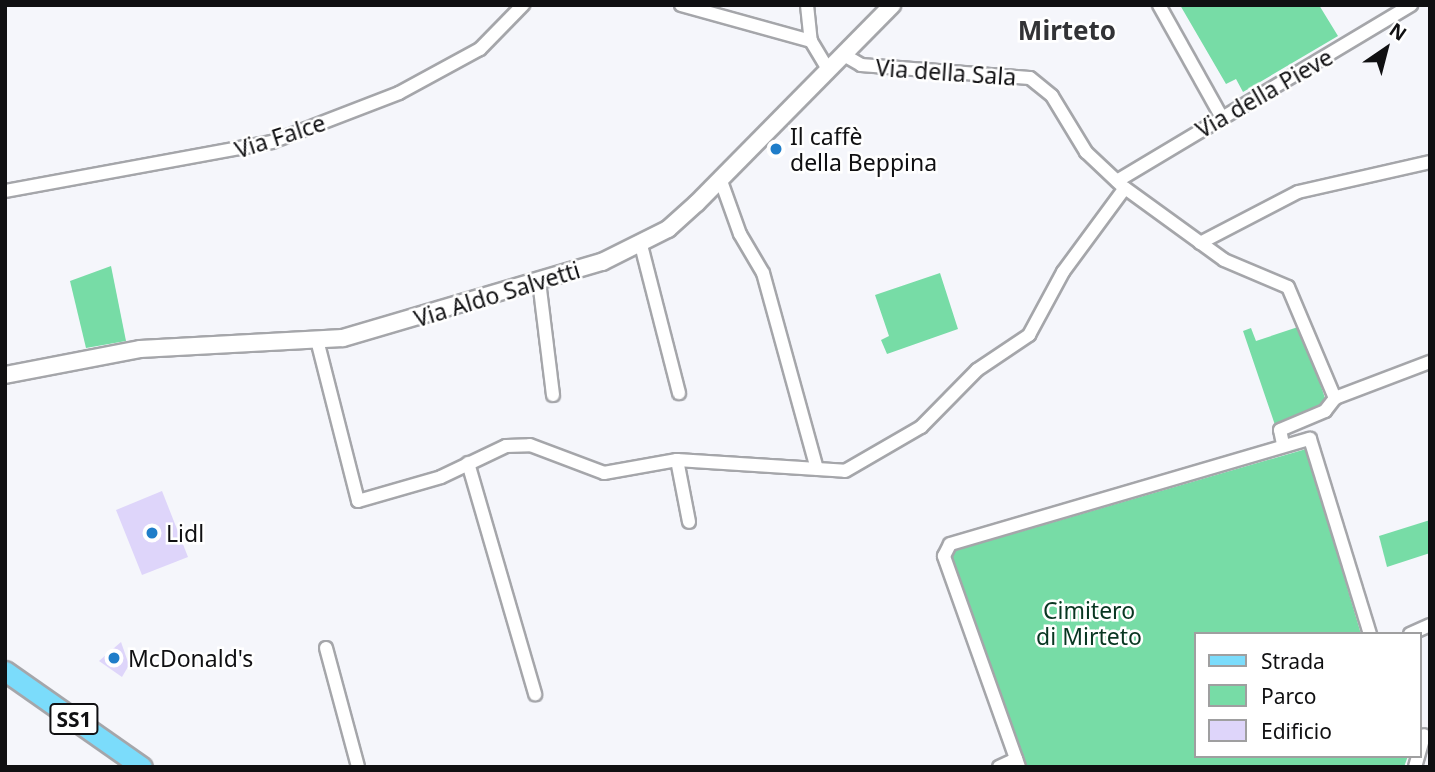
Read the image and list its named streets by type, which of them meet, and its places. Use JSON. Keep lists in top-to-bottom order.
{
  "streets": {
    "main road": ["SS1"],
    "street": [
      "Via della Sala",
      "Via della Pieve",
      "Via Falce",
      "Via Aldo Salvetti"
    ]
  },
  "crossings": [
    ["Via della Sala", "Via della Pieve"],
    ["Via della Sala", "Via Aldo Salvetti"]
  ],
  "districts": ["Mirteto"],
  "parks": ["Cimitero di Mirteto"],
  "places": ["Il caffè della Beppina", "Lidl", "McDonald's"],
  "legend": ["Strada", "Parco", "Edificio"],
  "north": "top right"
}
